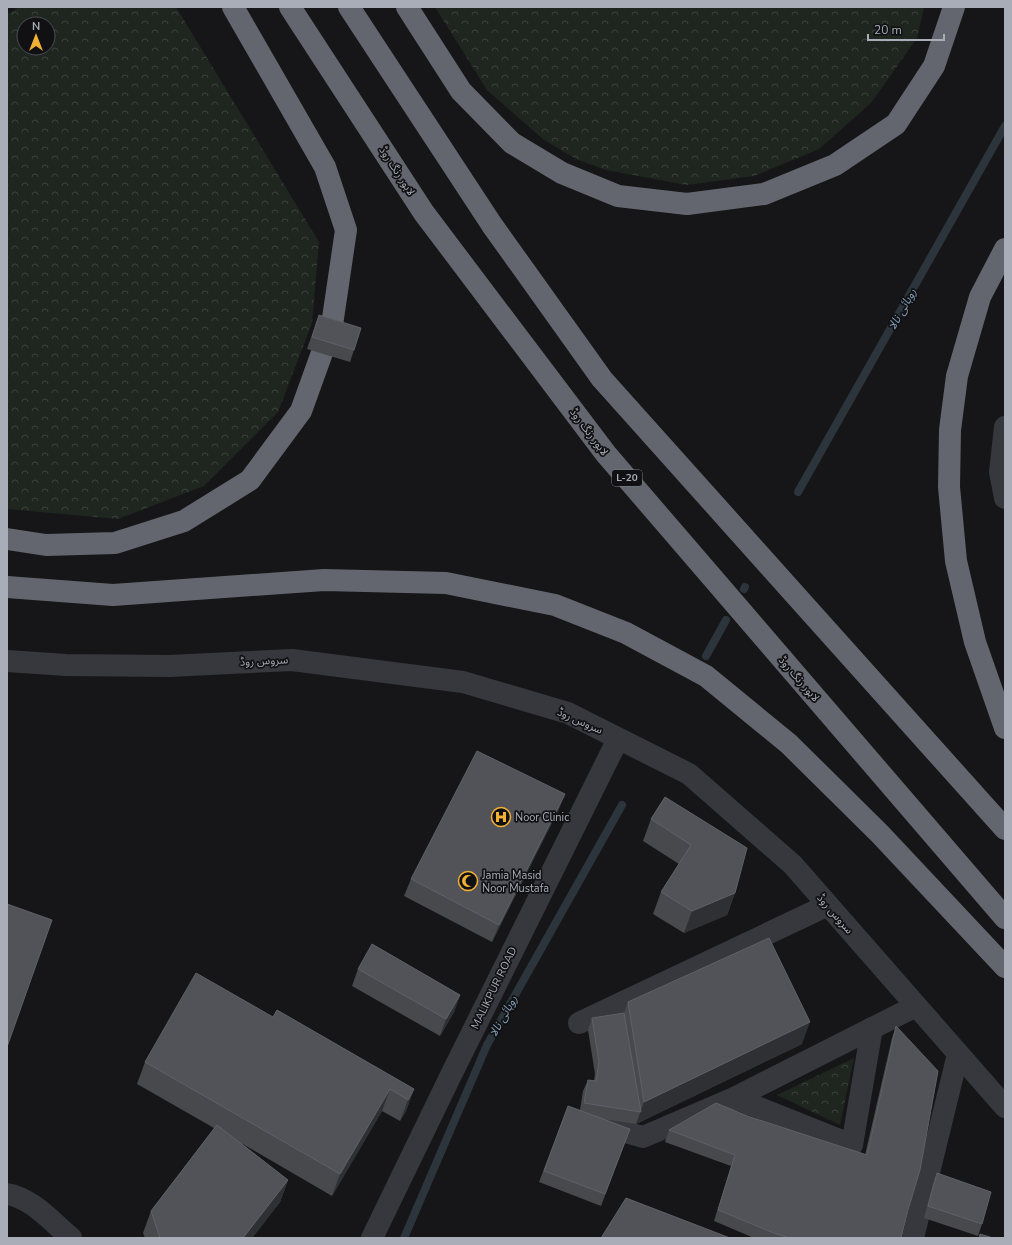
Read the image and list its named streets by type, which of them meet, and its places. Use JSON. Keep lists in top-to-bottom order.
{
  "streets": {
    "highway": ["لاہور رنگ روڈ", "L-20"],
    "street": ["سروس روڈ", "MALIKPUR ROAD"]
  },
  "crossings": [
    ["سروس روڈ", "MALIKPUR ROAD"]
  ],
  "water": ["روہائی نالا"],
  "places": {
    "hospital": ["Noor Clinic"],
    "mosque": ["Jamia Masid Noor Mustafa"]
  },
  "scale_bar": "20 m",
  "north": "top"
}
